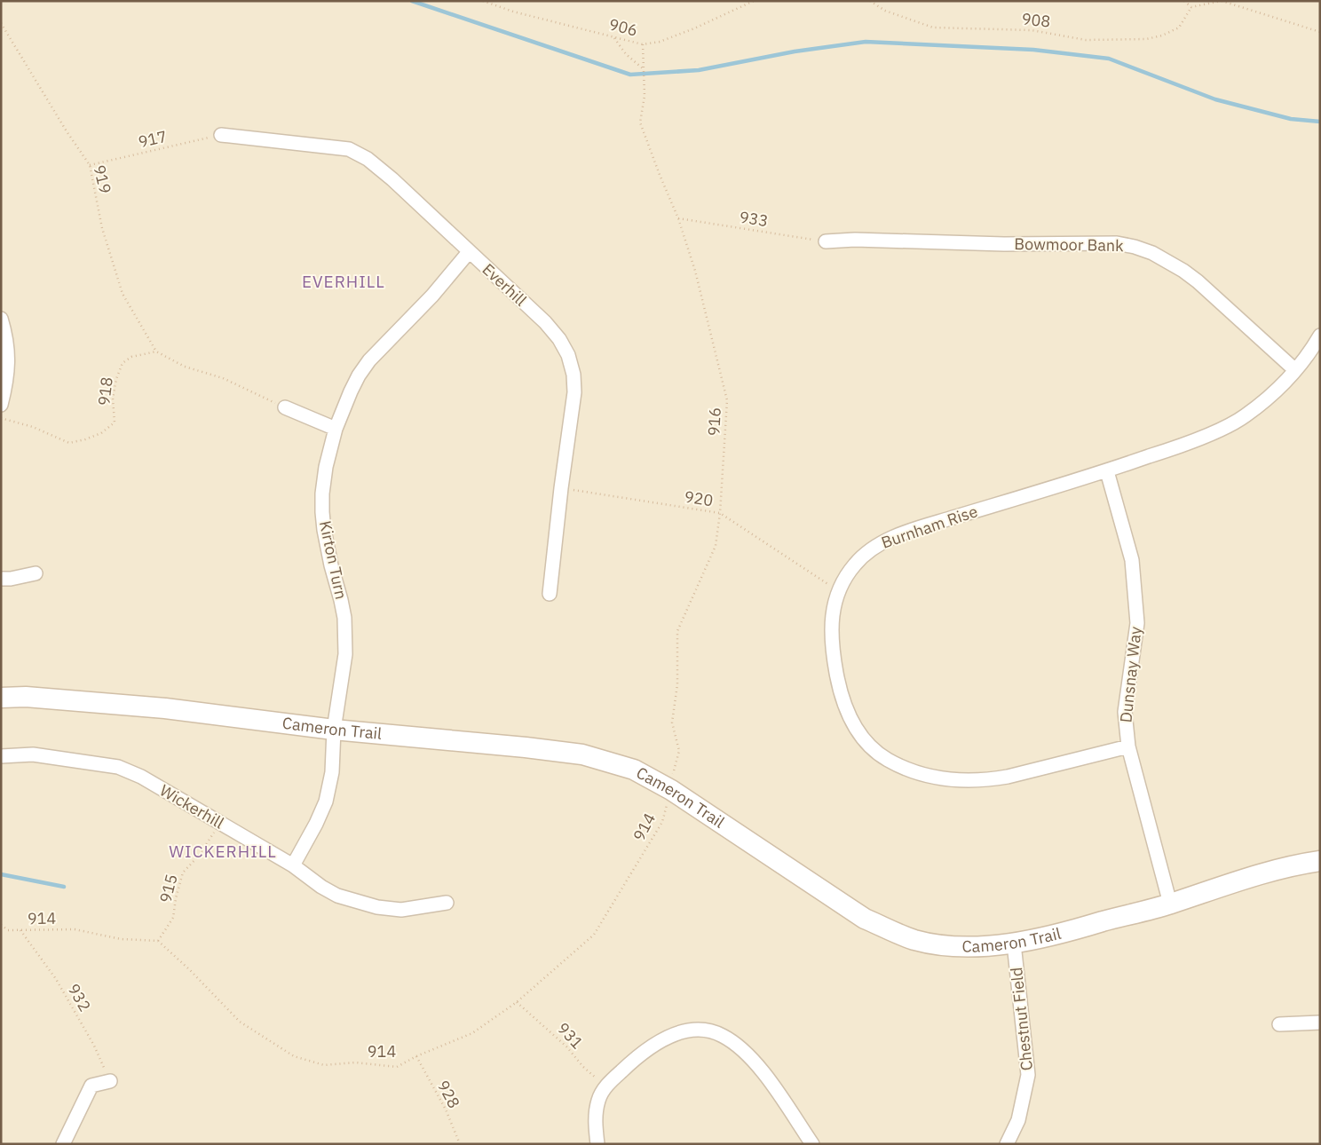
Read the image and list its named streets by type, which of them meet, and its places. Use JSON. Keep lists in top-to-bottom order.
{
  "streets": {
    "street": [
      "Bowmoor Bank",
      "Everhill",
      "Burnham Rise",
      "Kirton Turn",
      "Dunsnay Way",
      "Cameron Trail",
      "Wickerhill",
      "Chestnut Field"
    ],
    "path": [
      "908",
      "906",
      "917",
      "919",
      "933",
      "918",
      "916",
      "920",
      "914",
      "915",
      "932",
      "931",
      "928"
    ]
  },
  "crossings": [
    ["906", "916"],
    ["917", "919"],
    ["917", "Everhill"],
    ["919", "918"],
    ["933", "Bowmoor Bank"],
    ["933", "916"],
    ["Bowmoor Bank", "Burnham Rise"],
    ["Everhill", "920"],
    ["Everhill", "Kirton Turn"],
    ["916", "920"],
    ["916", "Cameron Trail"],
    ["916", "914"],
    ["920", "Burnham Rise"],
    ["Burnham Rise", "Dunsnay Way"],
    ["Kirton Turn", "Cameron Trail"],
    ["Kirton Turn", "Wickerhill"],
    ["Dunsnay Way", "Cameron Trail"],
    ["Cameron Trail", "914"],
    ["Cameron Trail", "Chestnut Field"],
    ["Wickerhill", "915"],
    ["914", "915"],
    ["914", "932"],
    ["914", "931"],
    ["914", "928"]
  ],
  "districts": ["EVERHILL", "WICKERHILL"]
}
